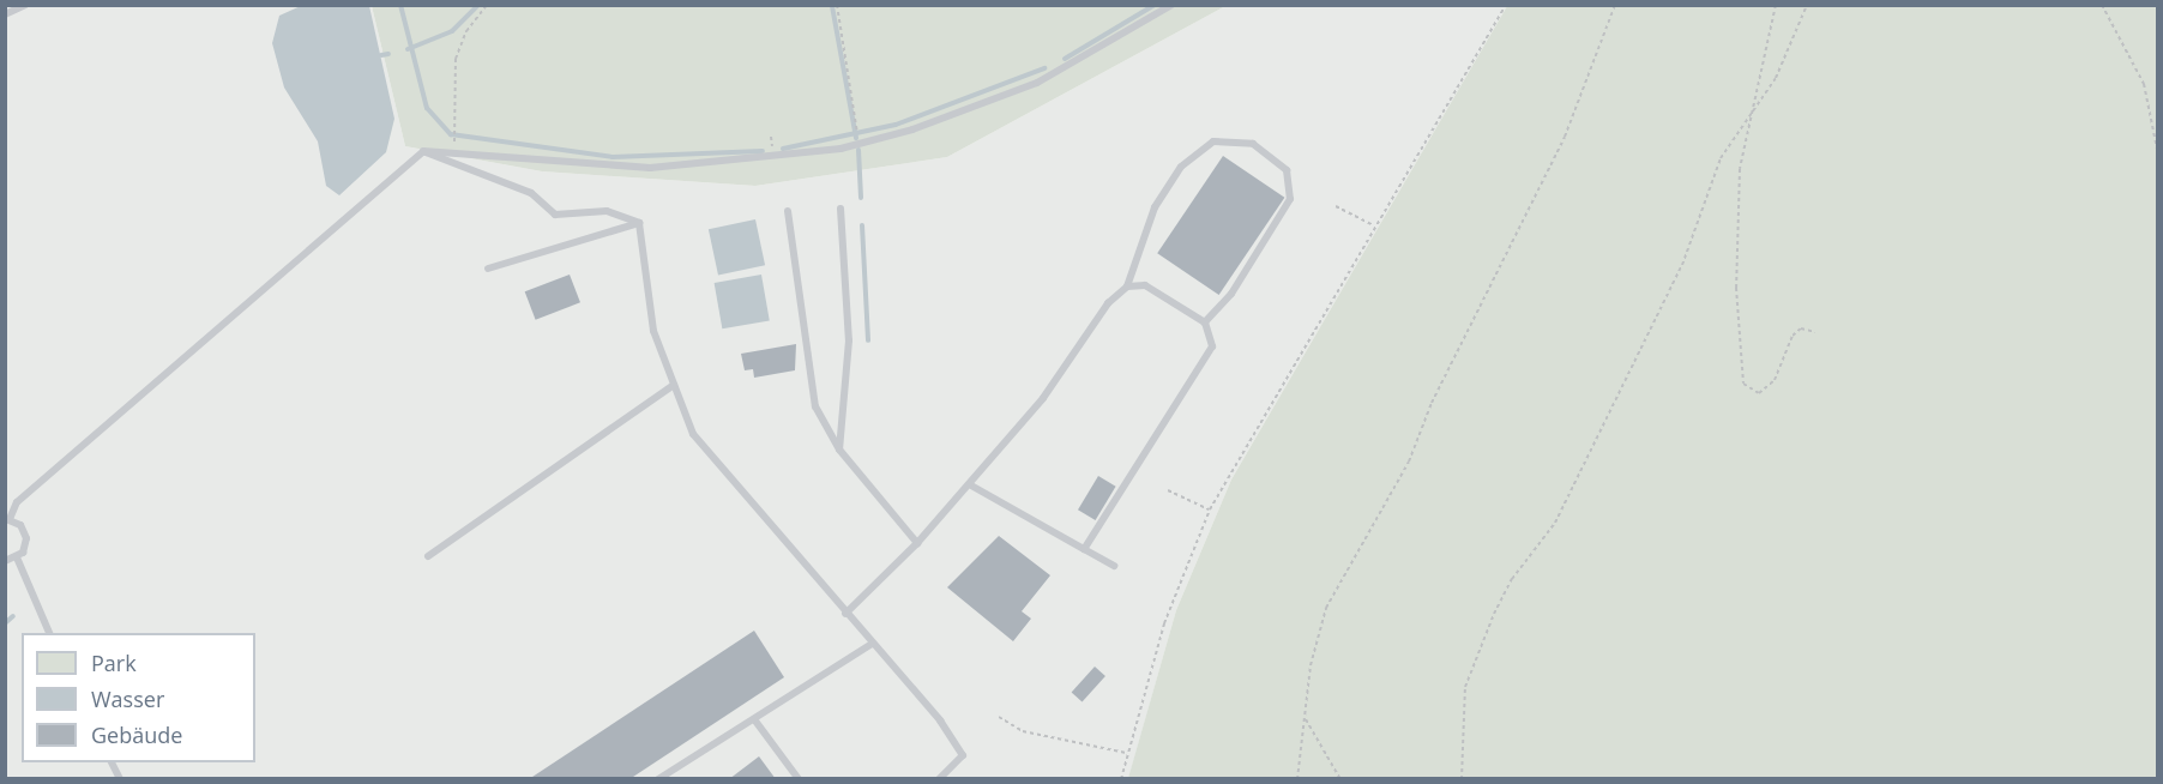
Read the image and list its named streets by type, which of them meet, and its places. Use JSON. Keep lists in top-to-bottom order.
{
  "legend": ["Park", "Wasser", "Gebäude"]
}
